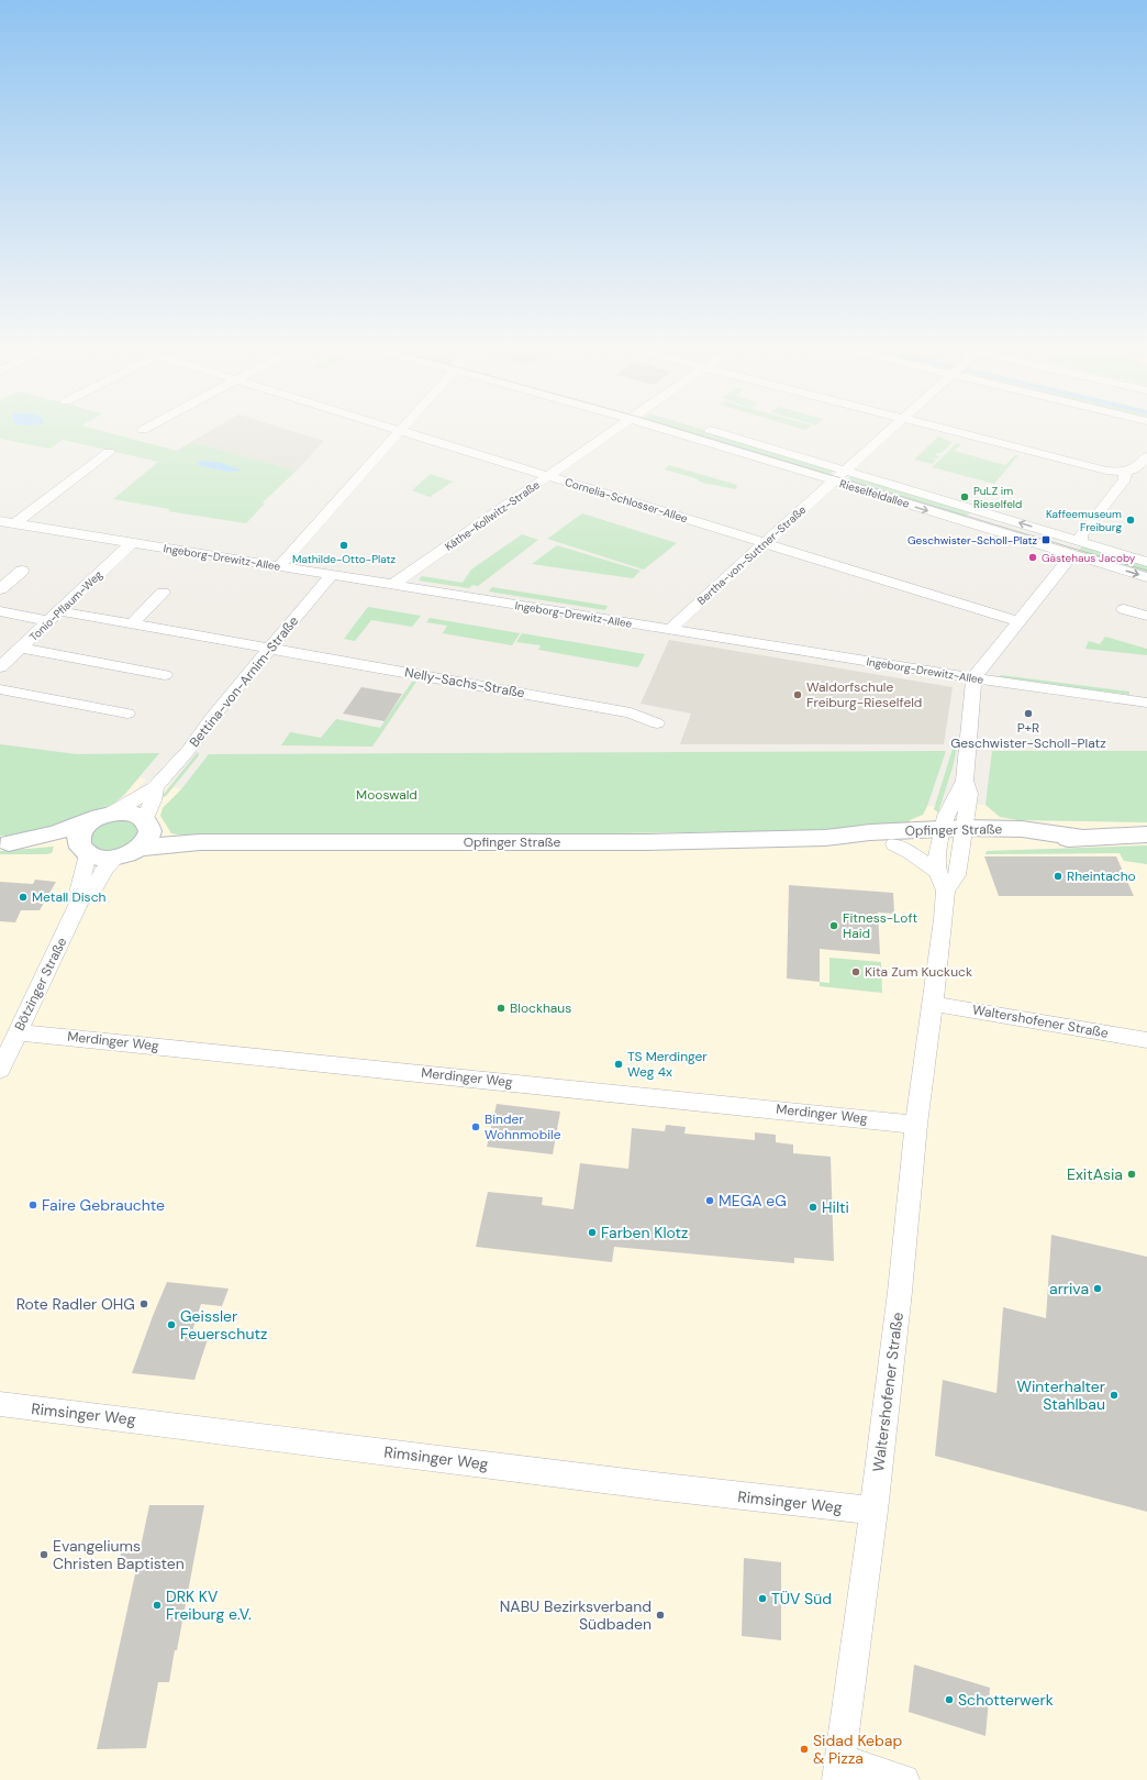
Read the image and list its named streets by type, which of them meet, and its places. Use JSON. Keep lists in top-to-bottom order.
{
  "streets": {
    "main road": ["Opfinger Straße"],
    "street": [
      "Rieselfeldallee",
      "Cornelia-Schlosser-Allee",
      "Käthe-Kollwitz-Straße",
      "Bertha-von-Suttner-Straße",
      "Ingeborg-Drewitz-Allee",
      "Tonio-Pflaum-Weg",
      "Bettina-von-Arnim-Straße",
      "Nelly-Sachs-Straße",
      "Bötzinger Straße",
      "Waltershofener Straße",
      "Merdinger Weg",
      "Rimsinger Weg"
    ]
  },
  "crossings": [
    ["Rieselfeldallee", "Bertha-von-Suttner-Straße"],
    ["Cornelia-Schlosser-Allee", "Käthe-Kollwitz-Straße"],
    ["Cornelia-Schlosser-Allee", "Bertha-von-Suttner-Straße"],
    ["Käthe-Kollwitz-Straße", "Ingeborg-Drewitz-Allee"],
    ["Bertha-von-Suttner-Straße", "Ingeborg-Drewitz-Allee"],
    ["Ingeborg-Drewitz-Allee", "Tonio-Pflaum-Weg"],
    ["Ingeborg-Drewitz-Allee", "Bettina-von-Arnim-Straße"],
    ["Ingeborg-Drewitz-Allee", "Waltershofener Straße"],
    ["Tonio-Pflaum-Weg", "Nelly-Sachs-Straße"],
    ["Bettina-von-Arnim-Straße", "Nelly-Sachs-Straße"],
    ["Bettina-von-Arnim-Straße", "Opfinger Straße"],
    ["Opfinger Straße", "Bötzinger Straße"],
    ["Opfinger Straße", "Waltershofener Straße"],
    ["Bötzinger Straße", "Merdinger Weg"],
    ["Waltershofener Straße", "Merdinger Weg"],
    ["Waltershofener Straße", "Rimsinger Weg"]
  ],
  "parks": ["Mooswald"],
  "places": {
    "other": [
      "PuLZ im Rieselfeld",
      "Kaffeemuseum Freiburg",
      "Mathilde-Otto-Platz",
      "Gästehaus Jacoby",
      "Waldorfschule Freiburg-Rieselfeld",
      "P+R Geschwister-Scholl-Platz",
      "Rheintacho",
      "Metall Disch",
      "Fitness-Loft Haid",
      "Kita Zum Kuckuck",
      "Blockhaus",
      "TS Merdinger Weg 4x",
      "Binder Wohnmobile",
      "ExitAsia",
      "MEGA eG",
      "Faire Gebrauchte",
      "Hilti",
      "Farben Klotz",
      "arriva",
      "Rote Radler OHG",
      "Geissler Feuerschutz",
      "Winterhalter Stahlbau",
      "Evangeliums Christen Baptisten",
      "TÜV Süd",
      "DRK KV Freiburg e.V.",
      "NABU Bezirksverband Südbaden",
      "Schotterwerk",
      "Sidad Kebap & Pizza"
    ],
    "transit": ["Geschwister-Scholl-Platz"]
  }
}
